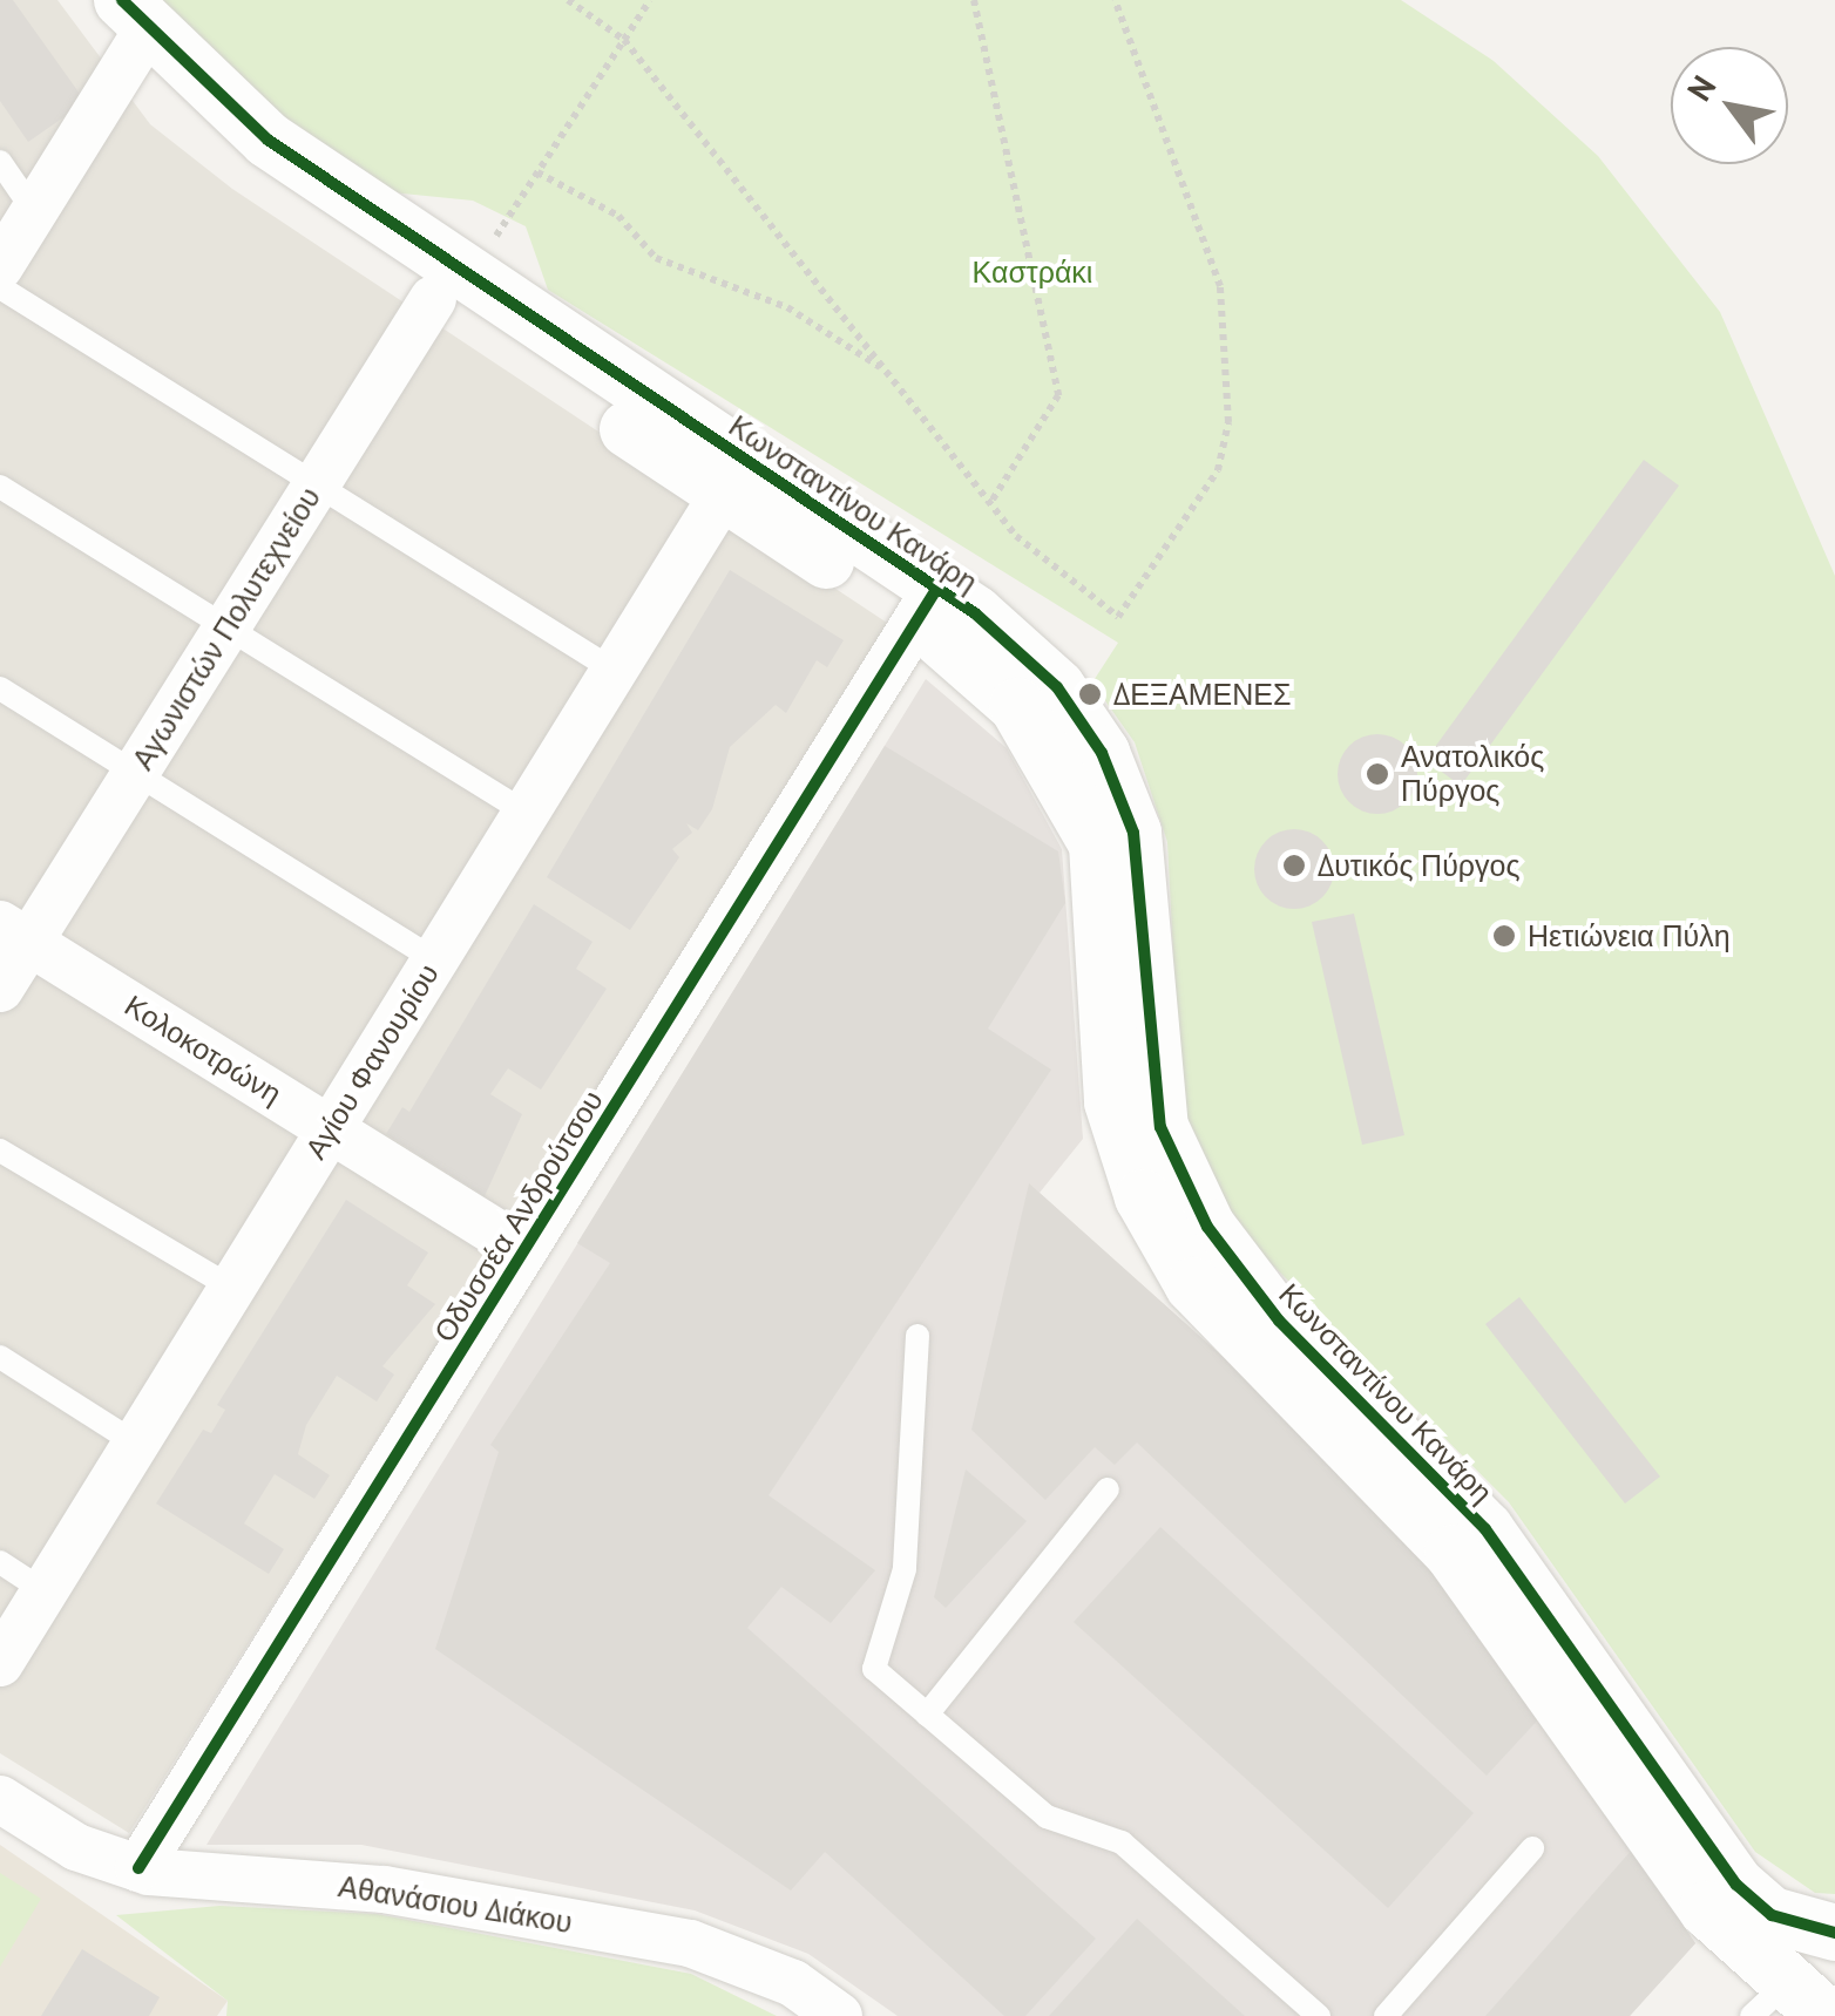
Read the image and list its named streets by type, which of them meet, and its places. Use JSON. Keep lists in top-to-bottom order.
{
  "streets": {
    "street": [
      "Κωνσταντίνου Κανάρη",
      "Αγωνιστών Πολυτεχνείου",
      "Κολοκοτρώνη",
      "Αγίου Φανουρίου",
      "Οδυσσέα Ανδρούτσου",
      "Αθανάσιου Διάκου"
    ]
  },
  "crossings": [
    ["Κωνσταντίνου Κανάρη", "Αγωνιστών Πολυτεχνείου"],
    ["Κωνσταντίνου Κανάρη", "Αγίου Φανουρίου"],
    ["Κωνσταντίνου Κανάρη", "Οδυσσέα Ανδρούτσου"],
    ["Αγωνιστών Πολυτεχνείου", "Κολοκοτρώνη"],
    ["Κολοκοτρώνη", "Αγίου Φανουρίου"],
    ["Κολοκοτρώνη", "Οδυσσέα Ανδρούτσου"],
    ["Οδυσσέα Ανδρούτσου", "Αθανάσιου Διάκου"]
  ],
  "parks": ["Καστράκι"],
  "places": [
    "ΔΕΞΑΜΕΝΕΣ",
    "Ανατολικός Πύργος",
    "Δυτικός Πύργος",
    "Ηετιώνεια Πύλη"
  ],
  "north": "top left"
}
